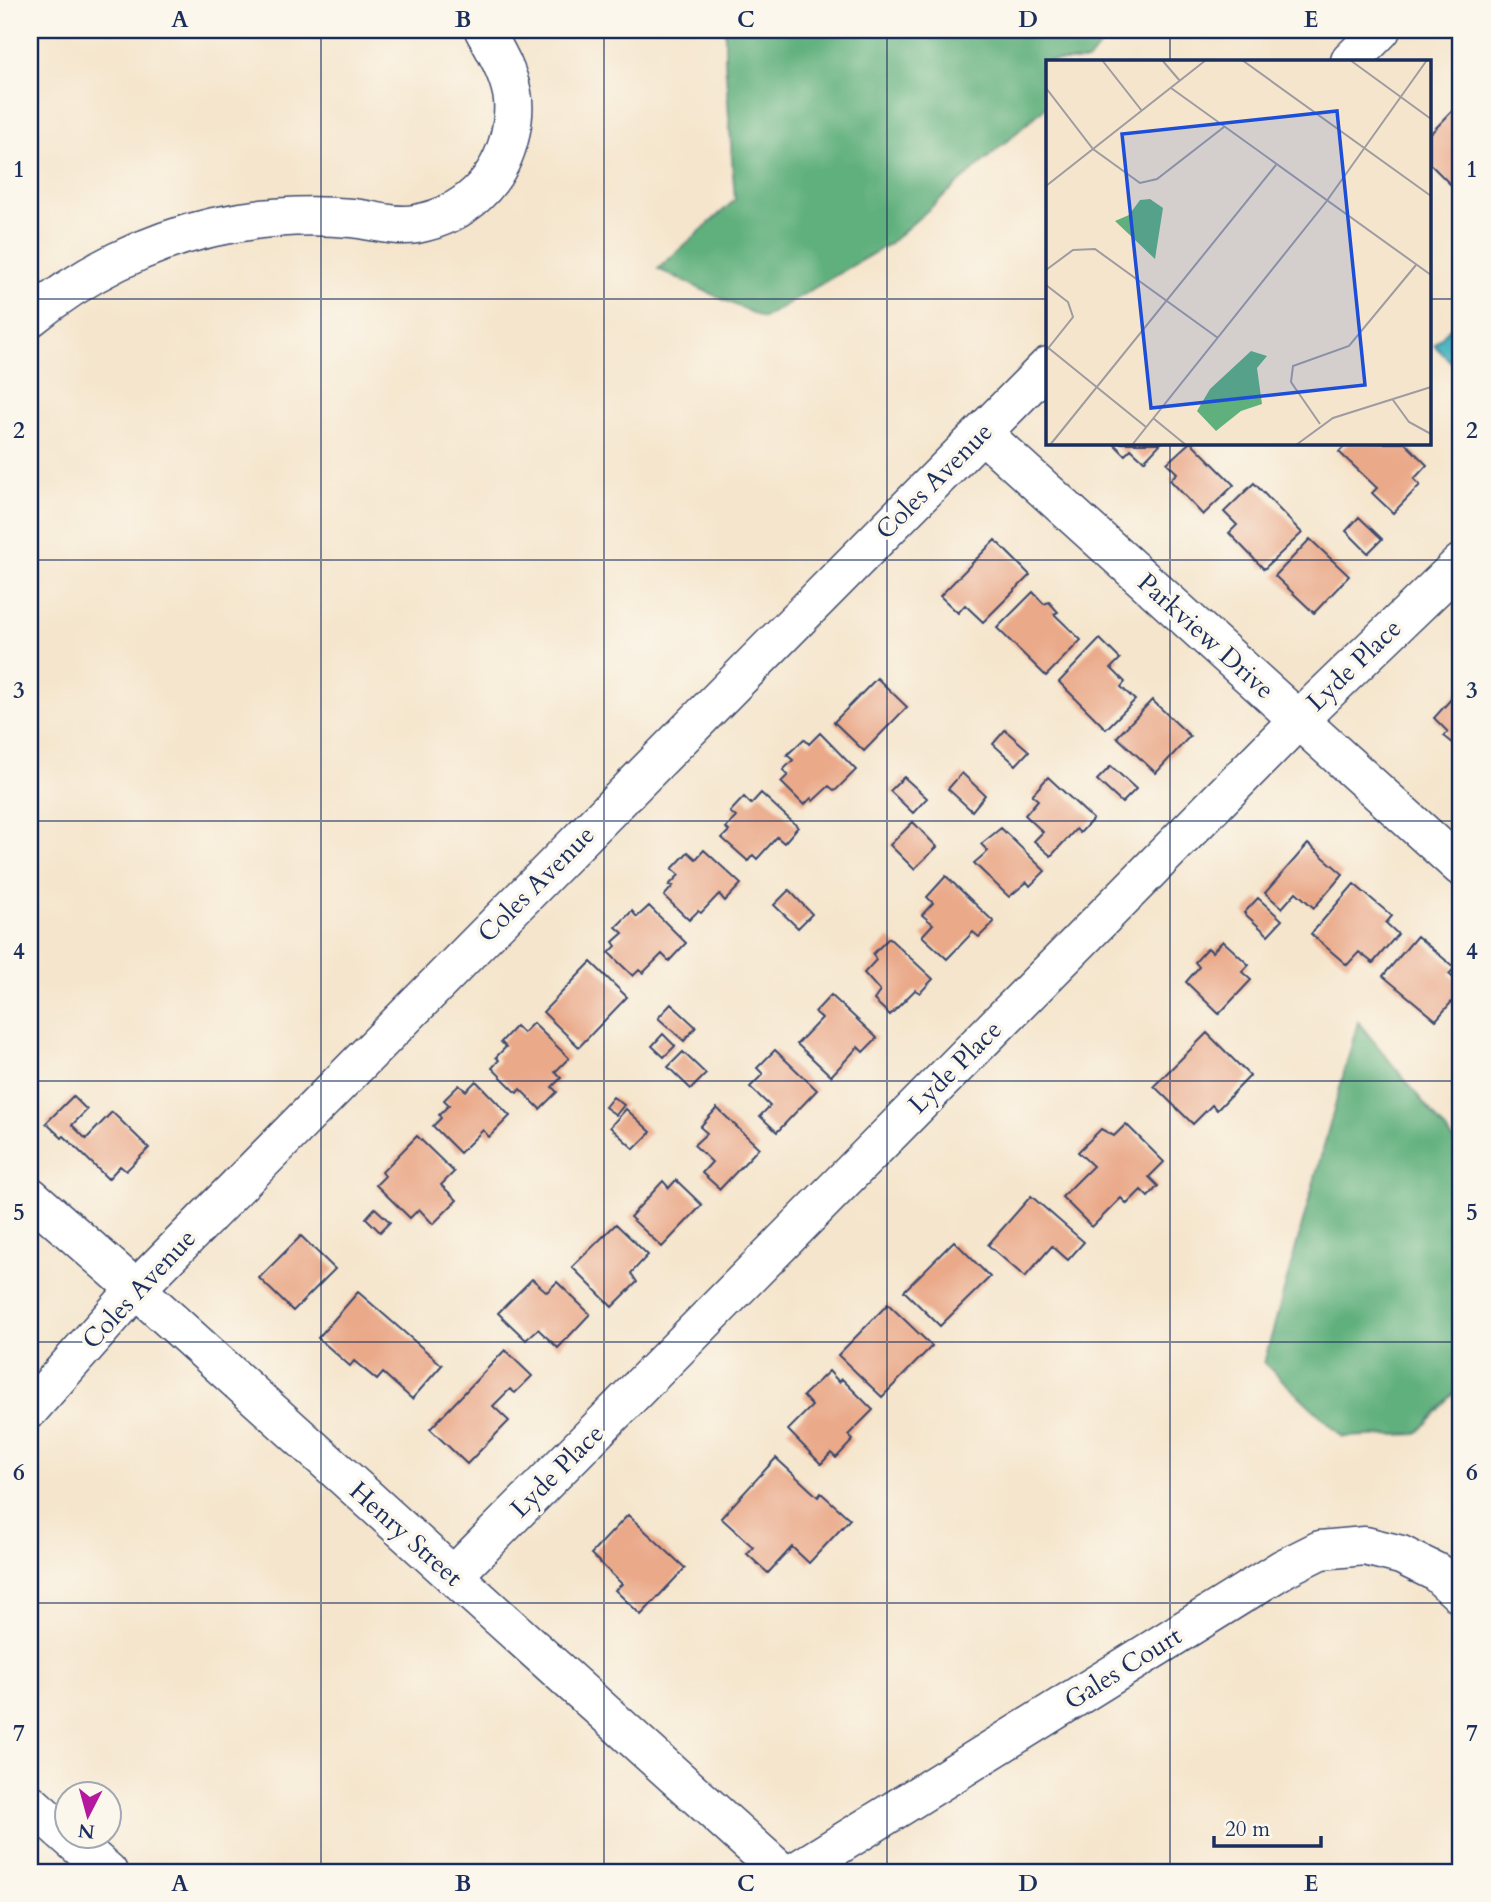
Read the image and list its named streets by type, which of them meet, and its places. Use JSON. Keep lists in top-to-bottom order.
{
  "streets": {
    "street": [
      "Coles Avenue",
      "Parkview Drive",
      "Lyde Place",
      "Henry Street",
      "Gales Court"
    ]
  },
  "crossings": [
    ["Coles Avenue", "Parkview Drive"],
    ["Coles Avenue", "Henry Street"],
    ["Parkview Drive", "Lyde Place"],
    ["Lyde Place", "Henry Street"]
  ],
  "scale_bar": "20 m",
  "north": "bottom",
  "grid": {
    "columns": [
      "A",
      "B",
      "C",
      "D",
      "E"
    ],
    "rows": [
      "1",
      "2",
      "3",
      "4",
      "5",
      "6",
      "7"
    ]
  }
}
